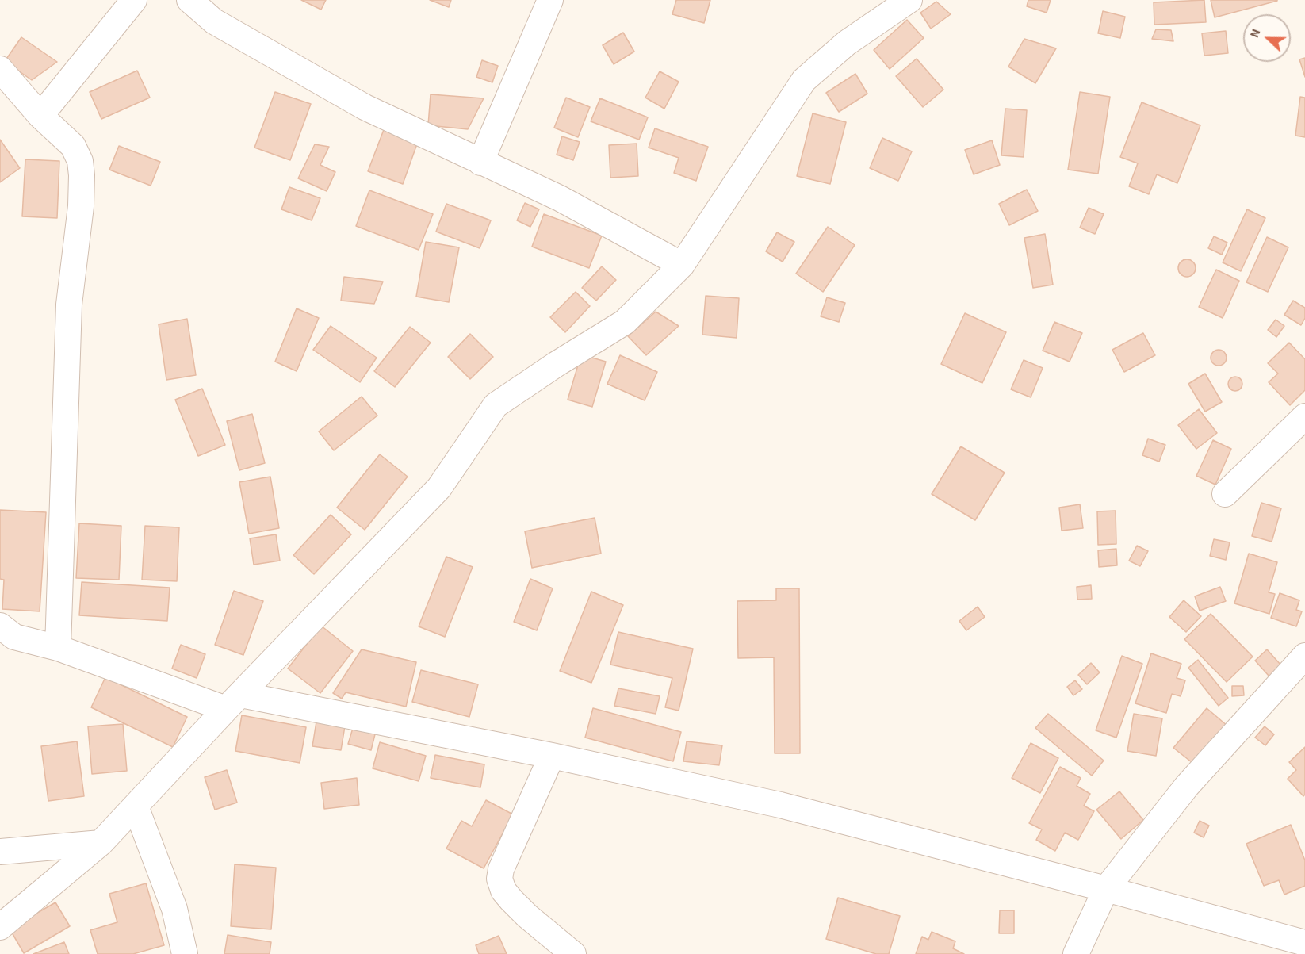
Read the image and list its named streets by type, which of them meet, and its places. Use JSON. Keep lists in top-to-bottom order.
{
  "north": "left"
}
